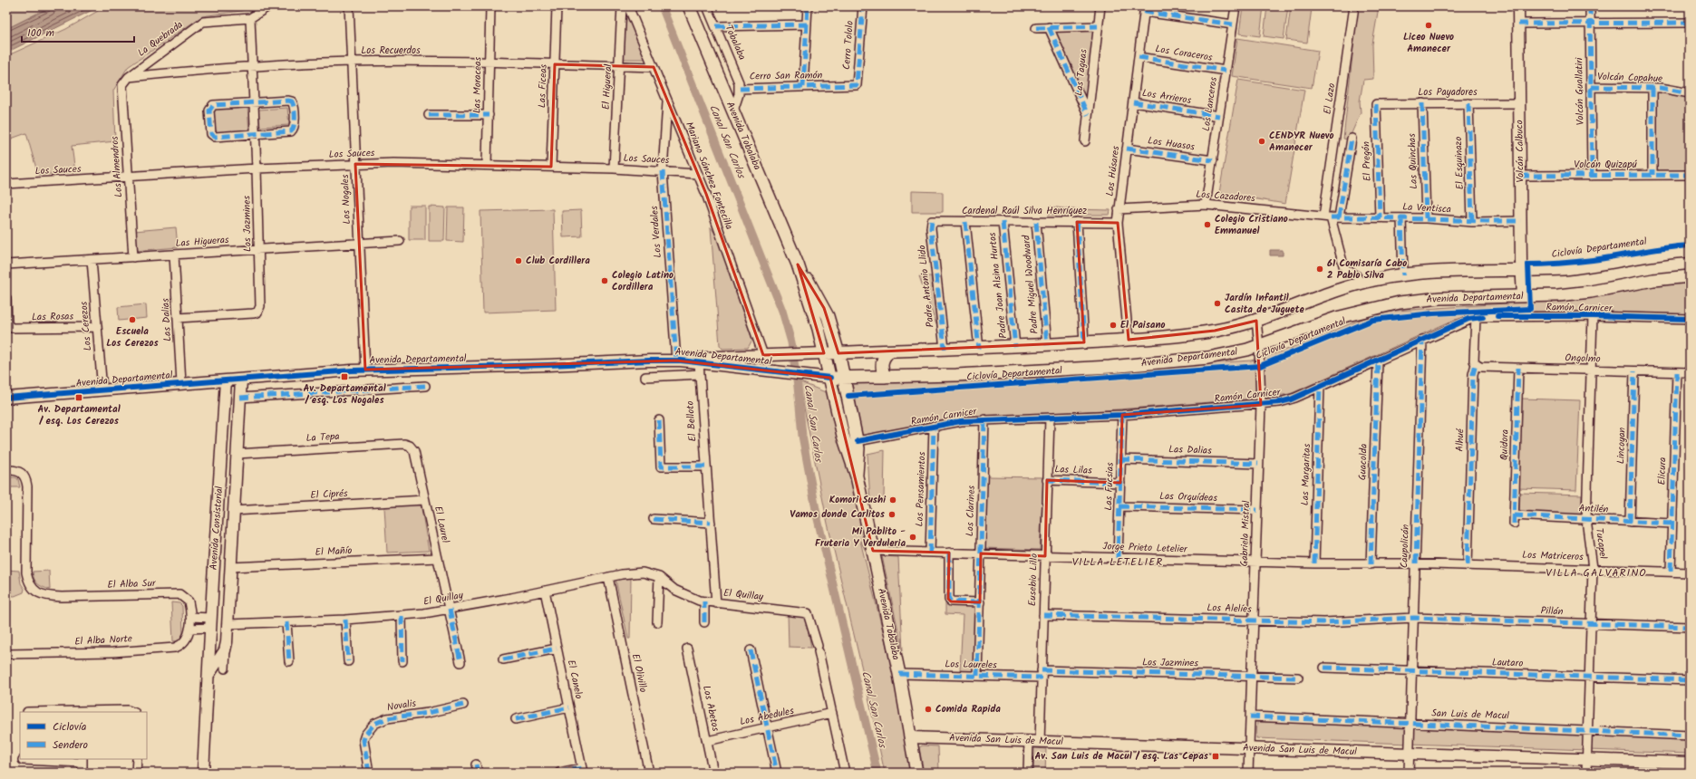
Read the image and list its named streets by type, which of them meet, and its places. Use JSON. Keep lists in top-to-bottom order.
{
  "streets": {
    "main road": ["Avenida Tobalaba", "Avenida Departamental"],
    "street": [
      "La Quebrada",
      "Tobalaba",
      "Cerro Tololo",
      "Los Recuerdos",
      "Los Coraceros",
      "Las Taguas",
      "Cerro San Ramón",
      "Volcán Copahue",
      "Las Moraceas",
      "Las Ficeas",
      "El Higueral",
      "Volcán Guallatiri",
      "Los Payadores",
      "Los Arrieros",
      "El Lazo",
      "Los Lanceros",
      "Los Huasos",
      "Volcán Calbuco",
      "Los Sauces",
      "El Pregón",
      "Las Quinchas",
      "El Esquinazo",
      "Volcán Quizapú",
      "Los Almendros",
      "Los Húsares",
      "Mariano Sánchez Fontecilla",
      "Los Cazadores",
      "Los Nogales",
      "La Ventisca",
      "Cardenal Raúl Silva Henríquez",
      "Los Jazmines",
      "Los Verdales",
      "Las Higueras",
      "Padre Miguel Woodward",
      "Padre Joan Alsina Hurtos",
      "Padre Antonio Llido",
      "Ramón Carnicer",
      "Las Rosas",
      "Las Dalias",
      "Los Cerezos",
      "Ongolmo",
      "El Belloto",
      "La Tepa",
      "Alhué",
      "Quidora",
      "Lincoyan",
      "Guacolda",
      "Las Lilas",
      "Elicura",
      "Las Margaritas",
      "Las Fucsias",
      "Los Pensamientos",
      "El Ciprés",
      "Las Orquídeas",
      "Antilén",
      "Los Clarines",
      "El Laurel",
      "Avenida Consistorial",
      "Gabriela Mistral",
      "Tucapel",
      "Caupolicán",
      "Jorge Prieto Letelier",
      "El Mañío",
      "Los Matriceros",
      "Eusebio Lillo",
      "El Alba Sur",
      "El Quillay",
      "Los Alelíes",
      "Pillán",
      "El Alba Norte",
      "Lautaro",
      "Los Laureles",
      "El Olivillo",
      "El Canelo",
      "Novalis",
      "Los Abetos",
      "San Luis de Macul",
      "Los Abedules",
      "Avenida San Luis de Macul"
    ],
    "cycle path": ["Ciclovía Departamental"]
  },
  "crossings": [
    ["La Quebrada", "Los Recuerdos"],
    ["La Quebrada", "Los Almendros"],
    ["La Quebrada", "Los Jazmines"],
    ["Tobalaba", "Cerro San Ramón"],
    ["Cerro Tololo", "Cerro San Ramón"],
    ["Los Recuerdos", "Las Moraceas"],
    ["Los Recuerdos", "Las Ficeas"],
    ["Los Recuerdos", "El Higueral"],
    ["Los Recuerdos", "Los Almendros"],
    ["Los Recuerdos", "Mariano Sánchez Fontecilla"],
    ["Los Recuerdos", "Los Nogales"],
    ["Los Recuerdos", "Los Jazmines"],
    ["Los Coraceros", "Los Lanceros"],
    ["Los Coraceros", "Los Húsares"],
    ["Cerro San Ramón", "Avenida Tobalaba"],
    ["Volcán Copahue", "Volcán Guallatiri"],
    ["Las Moraceas", "Los Sauces"],
    ["Las Ficeas", "Los Sauces"],
    ["El Higueral", "Los Sauces"],
    ["Volcán Guallatiri", "Volcán Quizapú"],
    ["Los Payadores", "Volcán Calbuco"],
    ["Los Payadores", "El Pregón"],
    ["Los Payadores", "Las Quinchas"],
    ["Los Payadores", "El Esquinazo"],
    ["Los Arrieros", "Los Lanceros"],
    ["Los Arrieros", "Los Húsares"],
    ["El Lazo", "Los Cazadores"],
    ["El Lazo", "La Ventisca"],
    ["El Lazo", "Avenida Departamental"],
    ["Los Lanceros", "Los Huasos"],
    ["Los Lanceros", "Los Cazadores"],
    ["Avenida Tobalaba", "Avenida Departamental"],
    ["Avenida Tobalaba", "Ramón Carnicer"],
    ["Avenida Tobalaba", "Jorge Prieto Letelier"],
    ["Avenida Tobalaba", "Los Laureles"],
    ["Avenida Tobalaba", "Avenida San Luis de Macul"],
    ["Los Huasos", "Los Húsares"],
    ["Volcán Calbuco", "Volcán Quizapú"],
    ["Volcán Calbuco", "La Ventisca"],
    ["Volcán Calbuco", "Avenida Departamental"],
    ["Los Sauces", "Los Almendros"],
    ["Los Sauces", "Mariano Sánchez Fontecilla"],
    ["Los Sauces", "Los Nogales"],
    ["Los Sauces", "Los Jazmines"],
    ["Los Sauces", "Los Verdales"],
    ["El Pregón", "La Ventisca"],
    ["Las Quinchas", "La Ventisca"],
    ["El Esquinazo", "La Ventisca"],
    ["Los Almendros", "Las Higueras"],
    ["Los Húsares", "Los Cazadores"],
    ["Los Húsares", "Cardenal Raúl Silva Henríquez"],
    ["Los Húsares", "Avenida Departamental"],
    ["Mariano Sánchez Fontecilla", "Los Verdales"],
    ["Mariano Sánchez Fontecilla", "Avenida Departamental"],
    ["Los Cazadores", "La Ventisca"],
    ["Los Nogales", "Las Higueras"],
    ["Los Nogales", "Avenida Departamental"],
    ["Cardenal Raúl Silva Henríquez", "Padre Miguel Woodward"],
    ["Cardenal Raúl Silva Henríquez", "Padre Joan Alsina Hurtos"],
    ["Cardenal Raúl Silva Henríquez", "Padre Antonio Llido"],
    ["Los Jazmines", "Las Higueras"],
    ["Los Jazmines", "Las Dalias"],
    ["Los Jazmines", "Gabriela Mistral"],
    ["Los Jazmines", "Eusebio Lillo"],
    ["Los Jazmines", "Los Laureles"],
    ["Los Verdales", "Avenida Departamental"],
    ["Las Higueras", "Las Dalias"],
    ["Las Higueras", "Los Cerezos"],
    ["Padre Miguel Woodward", "Avenida Departamental"],
    ["Padre Joan Alsina Hurtos", "Avenida Departamental"],
    ["Padre Antonio Llido", "Avenida Departamental"],
    ["Avenida Departamental", "Las Dalias"],
    ["Avenida Departamental", "Los Cerezos"],
    ["Avenida Departamental", "El Belloto"],
    ["Avenida Departamental", "Avenida Consistorial"],
    ["Avenida Departamental", "Gabriela Mistral"],
    ["Ramón Carnicer", "Alhué"],
    ["Ramón Carnicer", "Guacolda"],
    ["Ramón Carnicer", "Las Margaritas"],
    ["Ramón Carnicer", "Las Fucsias"],
    ["Ramón Carnicer", "Los Pensamientos"],
    ["Ramón Carnicer", "Los Clarines"],
    ["Ramón Carnicer", "Gabriela Mistral"],
    ["Ramón Carnicer", "Tucapel"],
    ["Ramón Carnicer", "Caupolicán"],
    ["Ramón Carnicer", "Eusebio Lillo"],
    ["Las Rosas", "Los Cerezos"],
    ["Las Dalias", "Las Fucsias"],
    ["Las Dalias", "Gabriela Mistral"],
    ["Ongolmo", "Alhué"],
    ["Ongolmo", "Quidora"],
    ["Ongolmo", "Lincoyan"],
    ["Ongolmo", "Elicura"],
    ["Ongolmo", "Tucapel"],
    ["El Belloto", "El Quillay"],
    ["La Tepa", "El Laurel"],
    ["La Tepa", "Avenida Consistorial"],
    ["Alhué", "Los Matriceros"],
    ["Quidora", "Antilén"],
    ["Lincoyan", "Antilén"],
    ["Guacolda", "Jorge Prieto Letelier"],
    ["Las Lilas", "Las Fucsias"],
    ["Las Lilas", "Eusebio Lillo"],
    ["Elicura", "Antilén"],
    ["Elicura", "Los Matriceros"],
    ["Las Margaritas", "Jorge Prieto Letelier"],
    ["Las Fucsias", "Las Orquídeas"],
    ["Las Fucsias", "Jorge Prieto Letelier"],
    ["Los Pensamientos", "Jorge Prieto Letelier"],
    ["El Ciprés", "El Laurel"],
    ["El Ciprés", "Avenida Consistorial"],
    ["Las Orquídeas", "Gabriela Mistral"],
    ["Antilén", "Tucapel"],
    ["Los Clarines", "Jorge Prieto Letelier"],
    ["Los Clarines", "Los Laureles"],
    ["El Laurel", "El Mañío"],
    ["El Laurel", "El Quillay"],
    ["Avenida Consistorial", "El Mañío"],
    ["Avenida Consistorial", "El Quillay"],
    ["Gabriela Mistral", "Jorge Prieto Letelier"],
    ["Gabriela Mistral", "Los Alelíes"],
    ["Gabriela Mistral", "San Luis de Macul"],
    ["Gabriela Mistral", "Avenida San Luis de Macul"],
    ["Tucapel", "Los Matriceros"],
    ["Tucapel", "Pillán"],
    ["Tucapel", "Lautaro"],
    ["Tucapel", "San Luis de Macul"],
    ["Tucapel", "Avenida San Luis de Macul"],
    ["Caupolicán", "Jorge Prieto Letelier"],
    ["Caupolicán", "Los Matriceros"],
    ["Caupolicán", "Los Alelíes"],
    ["Caupolicán", "Pillán"],
    ["Caupolicán", "Lautaro"],
    ["Caupolicán", "San Luis de Macul"],
    ["Caupolicán", "Avenida San Luis de Macul"],
    ["Jorge Prieto Letelier", "Los Matriceros"],
    ["Jorge Prieto Letelier", "Eusebio Lillo"],
    ["Eusebio Lillo", "Los Alelíes"],
    ["Eusebio Lillo", "Los Laureles"],
    ["Eusebio Lillo", "Avenida San Luis de Macul"],
    ["El Alba Sur", "El Alba Norte"],
    ["El Quillay", "El Olivillo"],
    ["El Quillay", "El Canelo"],
    ["El Quillay", "Los Abedules"],
    ["Los Alelíes", "Pillán"],
    ["Los Abetos", "Los Abedules"]
  ],
  "districts": ["VILLA LETELIER", "VILLA GALVARINO"],
  "water": ["Canal San Carlos"],
  "places": {
    "other": [
      "Liceo Nuevo Amanecer",
      "CENDYR Nuevo Amanecer",
      "Colegio Cristiano Emmanuel",
      "Club Cordillera",
      "61 Comisaría Cabo 2 Pablo Silva",
      "Colegio Latino Cordillera",
      "Jardín Infantil Casita de Juguete",
      "Escuela Los Cerezos",
      "El Paisano",
      "Komori Sushi",
      "Vamos donde Carlitos",
      "Mi Pablito - Fruteria Y Verduleria",
      "Comida Rapida"
    ],
    "transit": ["Av. Departamental / esq. Los Nogales", "Av. Departamental / esq. Los Cerezos", "Av. San Luis de Macul / esq. Las Cepas"]
  },
  "legend": ["Ciclovía", "Sendero"],
  "scale_bar": "100 m"
}
